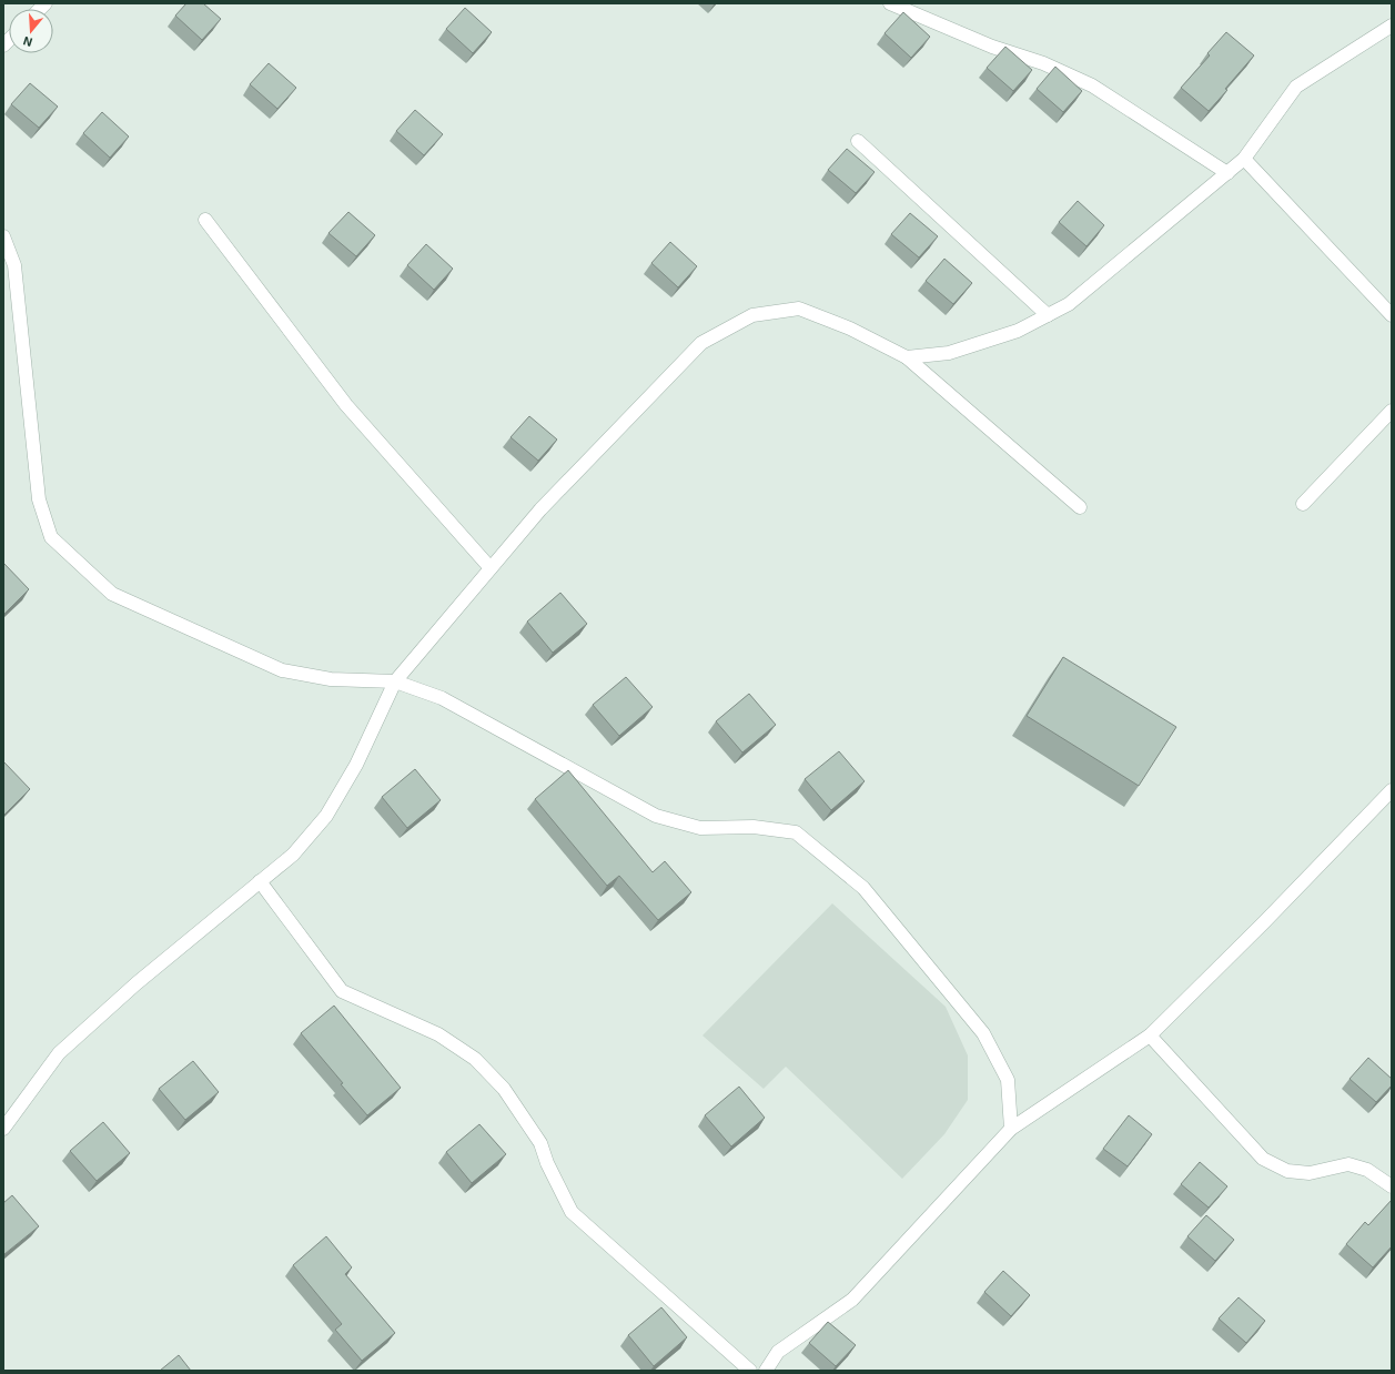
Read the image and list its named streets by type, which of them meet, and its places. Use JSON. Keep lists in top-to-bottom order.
{
  "north": "bottom"
}
